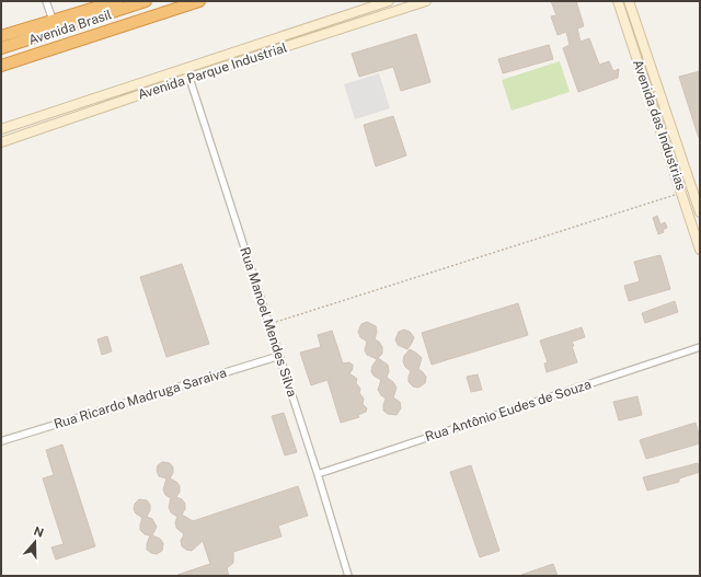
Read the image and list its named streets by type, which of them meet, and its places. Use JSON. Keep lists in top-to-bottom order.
{
  "streets": {
    "highway": ["Avenida Brasil"],
    "main road": ["Avenida Parque Industrial", "Avenida das Industrias"],
    "street": ["Rua Manoel Mendes Silva", "Rua Ricardo Madruga Saraiva", "Rua Antônio Eudes de Souza"]
  },
  "crossings": [
    ["Avenida Parque Industrial", "Rua Manoel Mendes Silva"],
    ["Rua Manoel Mendes Silva", "Rua Ricardo Madruga Saraiva"],
    ["Rua Manoel Mendes Silva", "Rua Antônio Eudes de Souza"]
  ],
  "north": "top"
}
